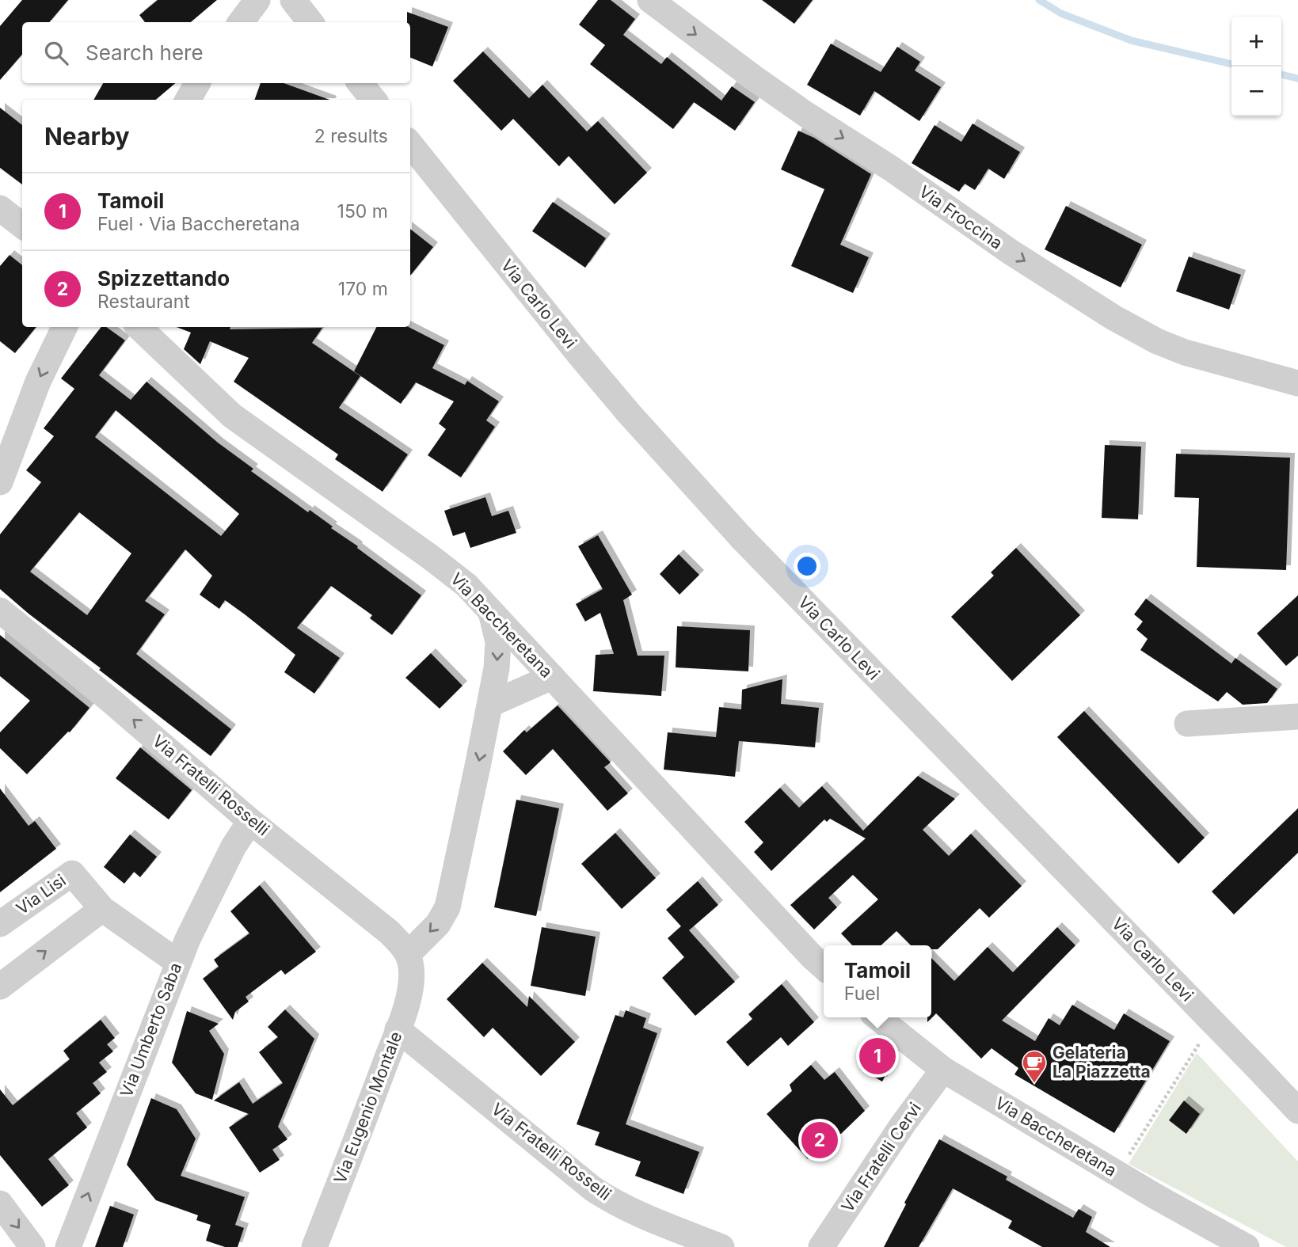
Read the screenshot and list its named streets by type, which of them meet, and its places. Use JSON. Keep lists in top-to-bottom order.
{
  "streets": {
    "street": [
      "Via Froccina",
      "Via Carlo Levi",
      "Via Baccheretana",
      "Via Fratelli Rosselli",
      "Via Lisi",
      "Via Umberto Saba",
      "Via Eugenio Montale",
      "Via Fratelli Cervi"
    ]
  },
  "crossings": [
    ["Via Baccheretana", "Via Fratelli Cervi"],
    ["Via Fratelli Rosselli", "Via Umberto Saba"],
    ["Via Fratelli Rosselli", "Via Eugenio Montale"],
    ["Via Lisi", "Via Umberto Saba"]
  ],
  "one_way": ["Via Froccina", "Via Fratelli Rosselli", "Via Umberto Saba"],
  "places": {
    "cafe": ["Gelateria La Piazzetta"]
  },
  "page": {
    "map_buttons": ["+", "−"],
    "search": "Search here",
    "heading": ["Nearby", "2 results"],
    "list": [
      {
        "mark": "1",
        "name": "Tamoil",
        "note": "Fuel · Via Baccheretana",
        "value": "150 m"
      },
      {
        "mark": "2",
        "name": "Spizzettando",
        "note": "Restaurant",
        "value": "170 m"
      }
    ],
    "popup": ["Tamoil", "Fuel"],
    "pins": ["1", "2"]
  }
}
